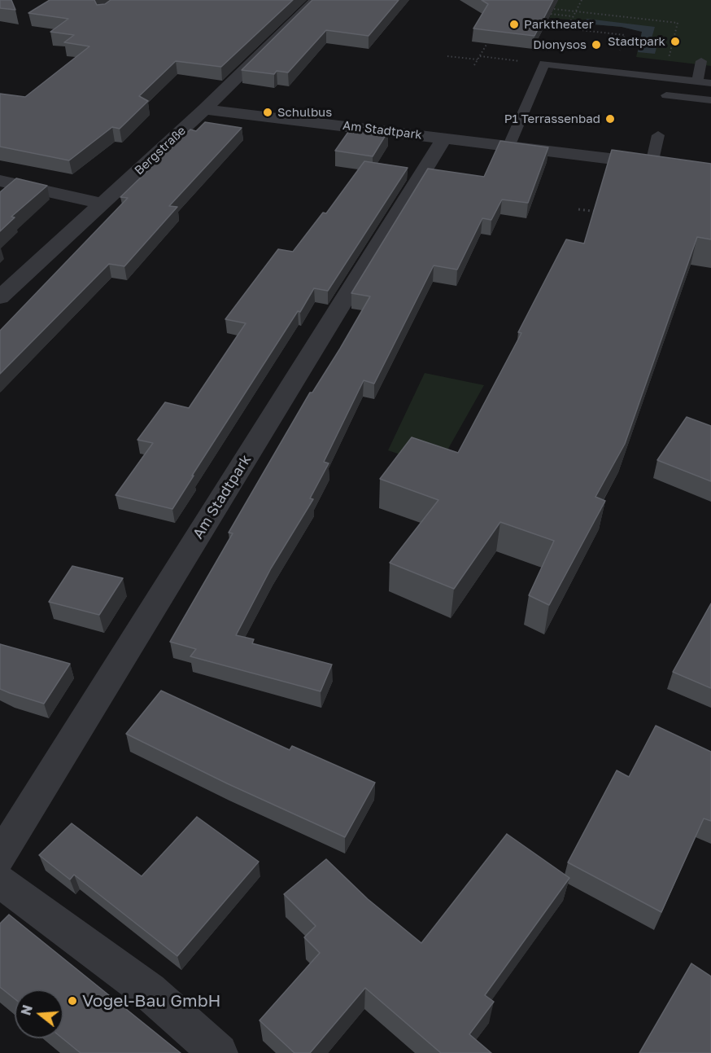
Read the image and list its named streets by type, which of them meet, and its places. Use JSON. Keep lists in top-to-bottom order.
{
  "streets": {
    "street": ["Am Stadtpark", "Bergstraße"]
  },
  "crossings": [
    ["Am Stadtpark", "Bergstraße"]
  ],
  "places": [
    "Parktheater",
    "Stadtpark",
    "Dionysos",
    "Schulbus",
    "P1 Terrassenbad",
    "Vogel-Bau GmbH"
  ],
  "north": "left"
}
